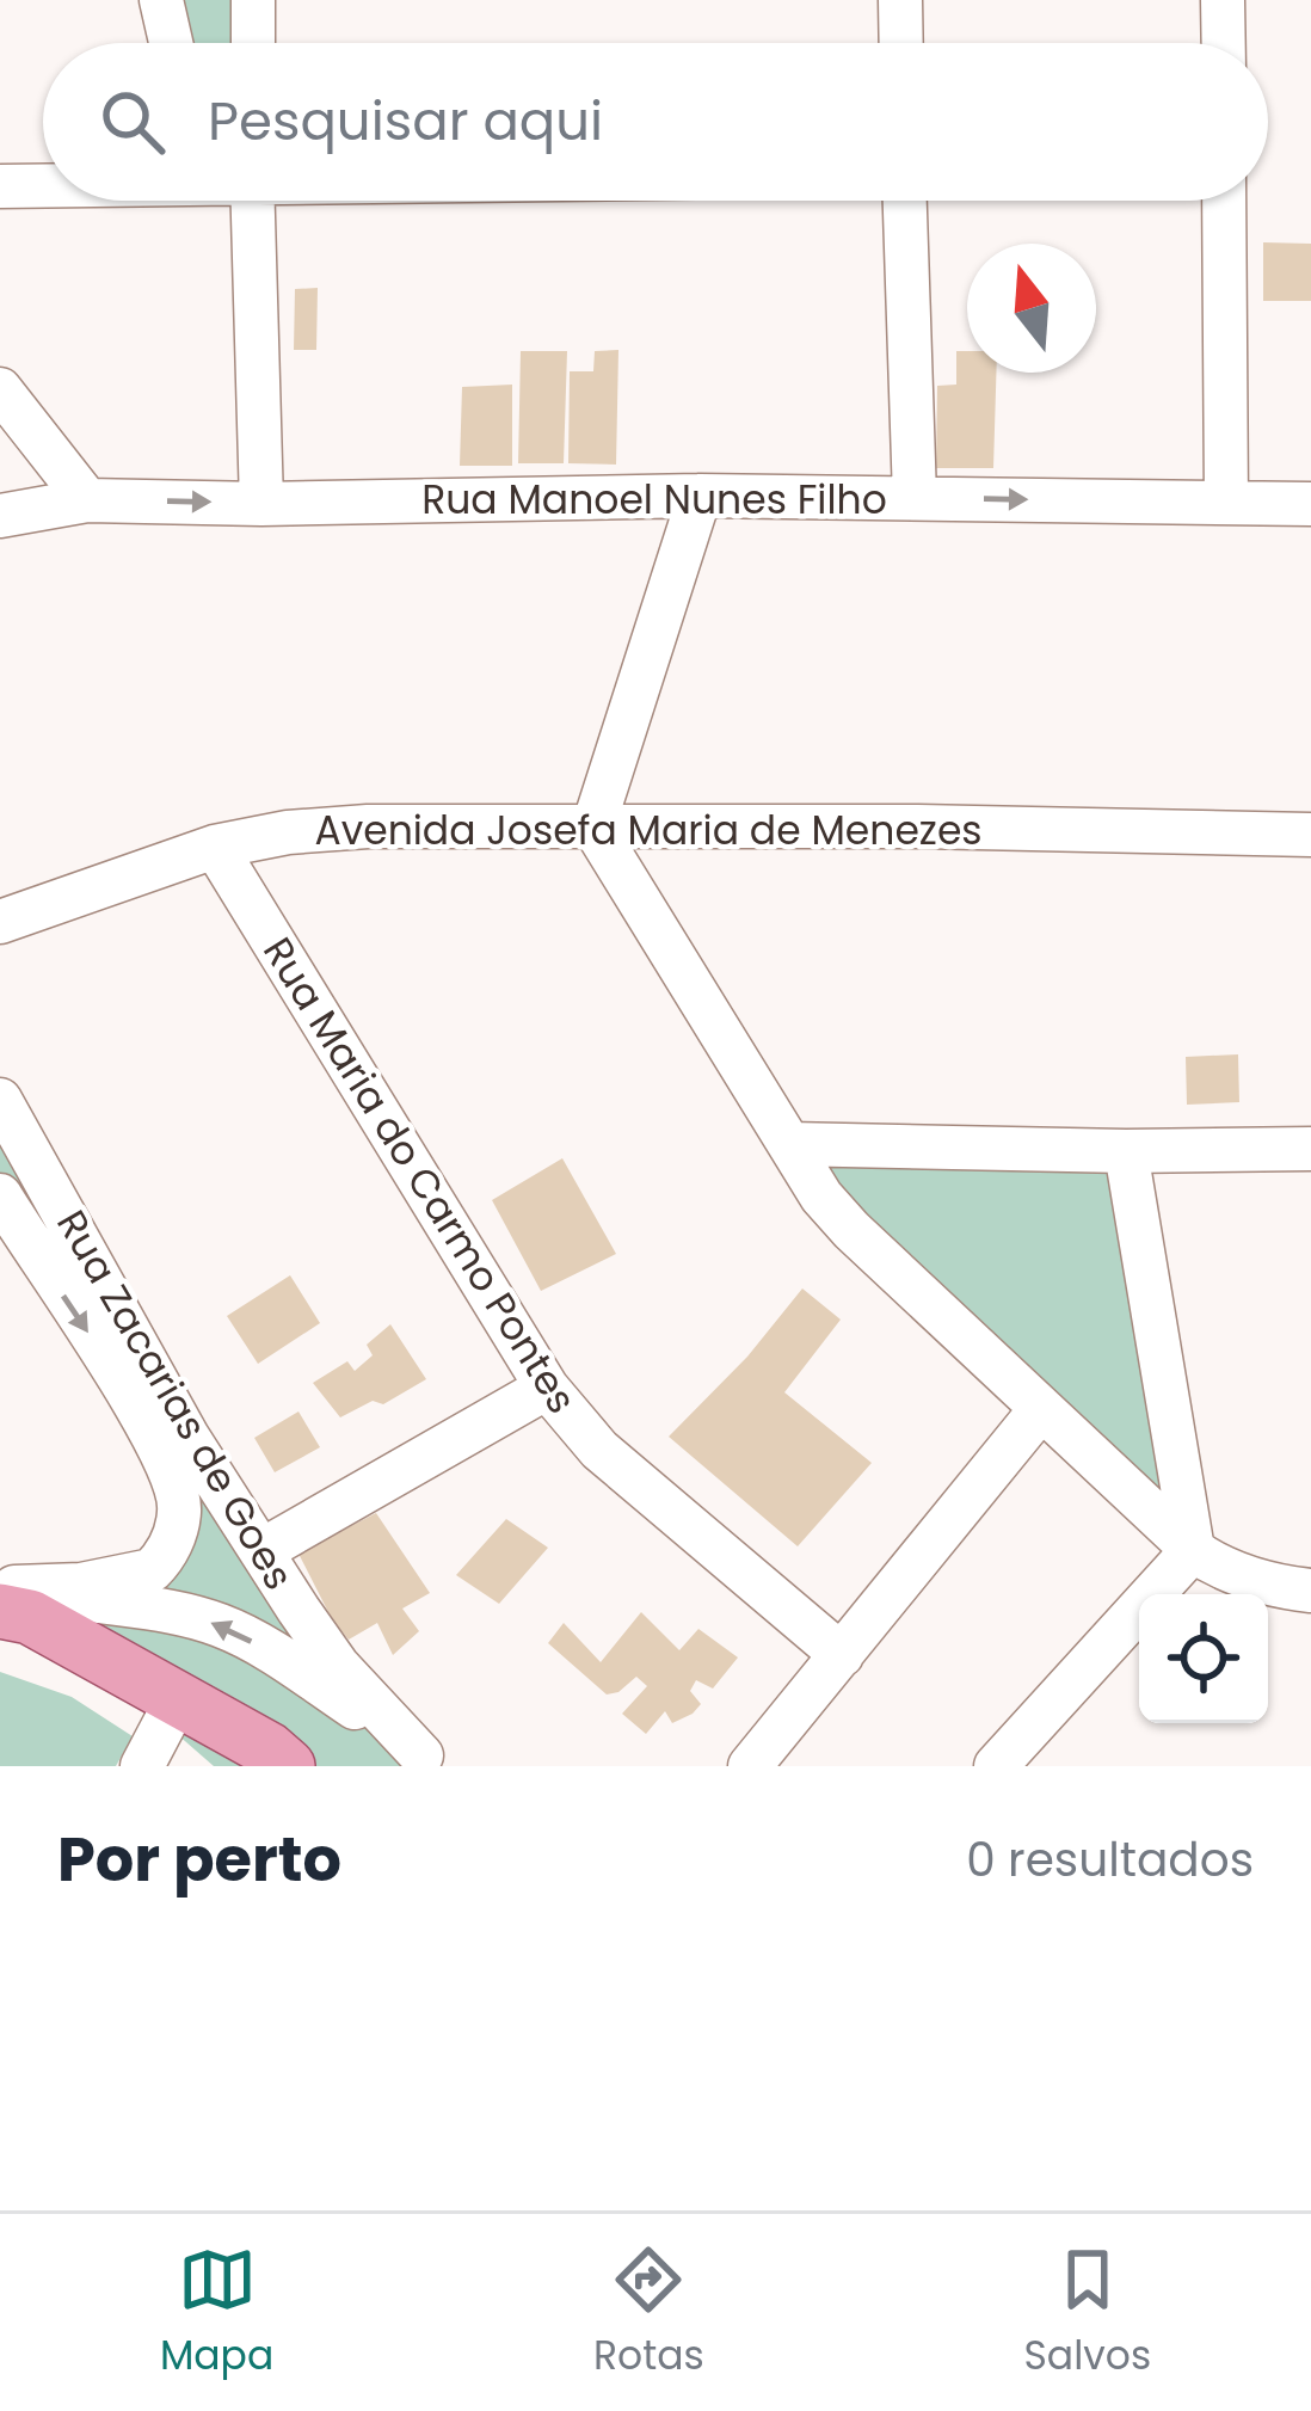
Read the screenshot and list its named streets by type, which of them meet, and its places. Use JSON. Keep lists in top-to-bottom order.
{
  "streets": {
    "street": [
      "Rua Manoel Nunes Filho",
      "Avenida Josefa Maria de Menezes",
      "Rua Maria do Carmo Pontes",
      "Rua Zacarias de Goes"
    ]
  },
  "crossings": [
    ["Avenida Josefa Maria de Menezes", "Rua Maria do Carmo Pontes"]
  ],
  "one_way": ["Rua Manoel Nunes Filho"],
  "north": "top",
  "page": {
    "search": "Pesquisar aqui",
    "heading": ["Por perto", "0 resultados"],
    "nav": ["Mapa", "Rotas", "Salvos"]
  }
}
